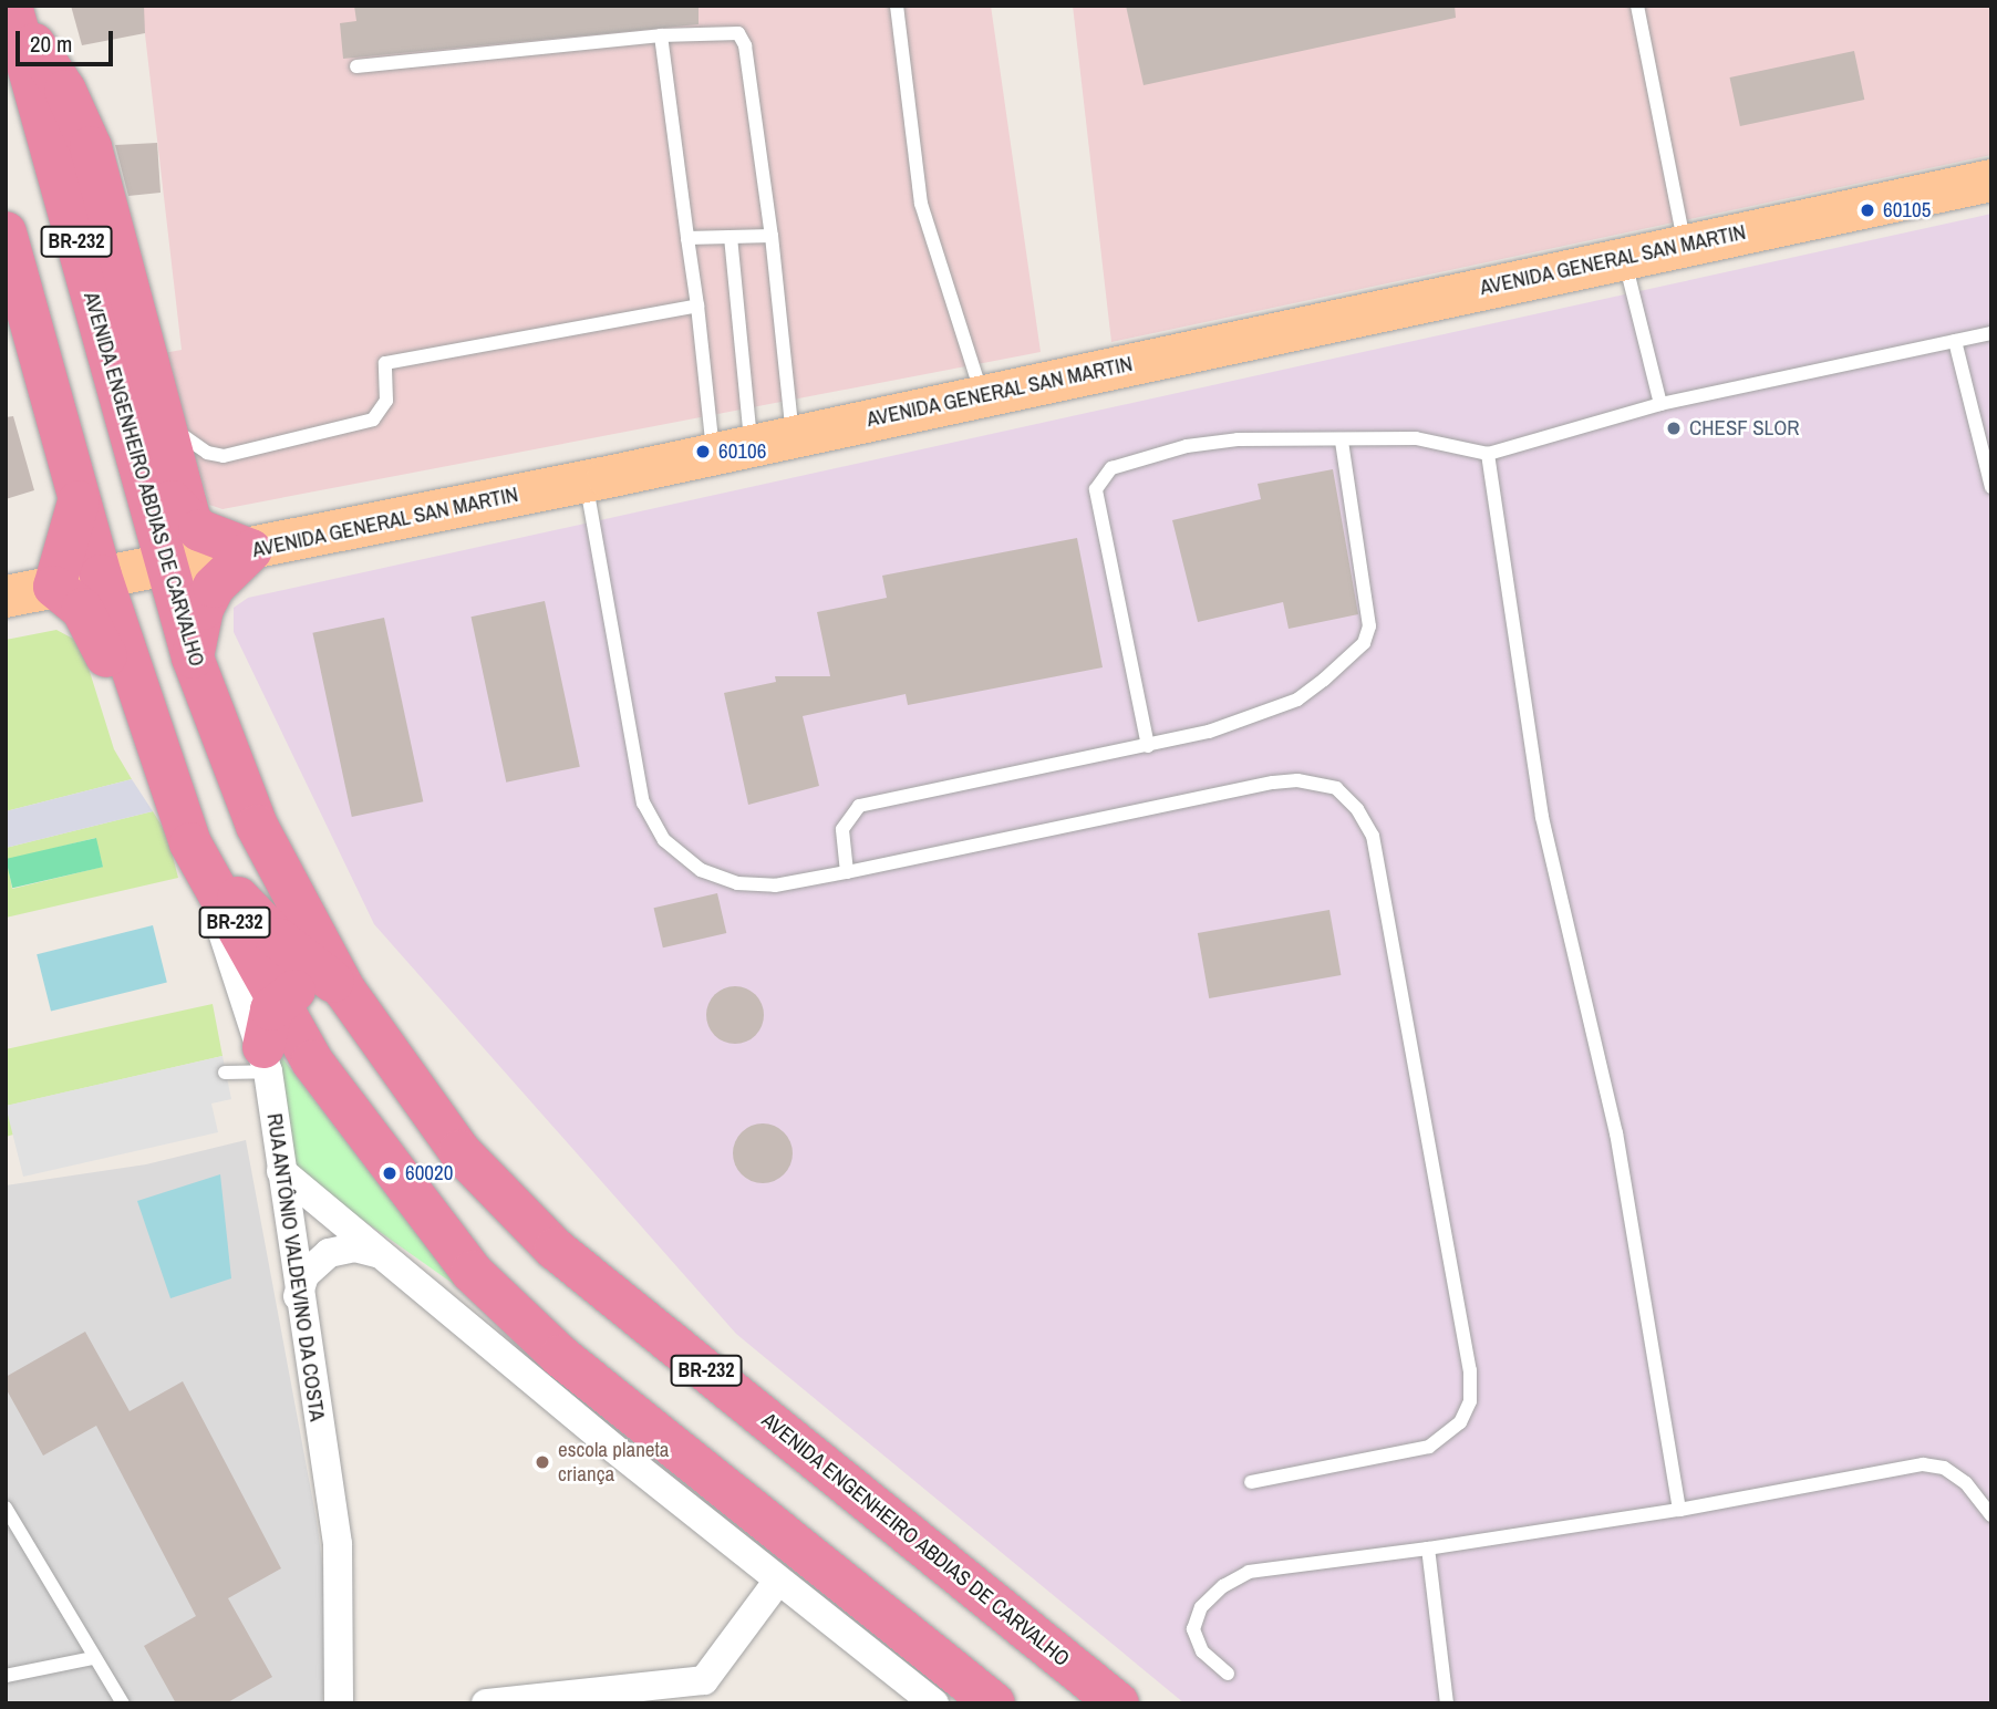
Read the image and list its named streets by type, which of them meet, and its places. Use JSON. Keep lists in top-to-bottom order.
{
  "streets": {
    "highway": ["BR-232", "AVENIDA ENGENHEIRO ABDIAS DE CARVALHO"],
    "main road": ["AVENIDA GENERAL SAN MARTIN"],
    "street": ["RUA ANTÔNIO VALDEVINO DA COSTA"]
  },
  "crossings": [
    ["BR-232", "AVENIDA GENERAL SAN MARTIN"],
    ["BR-232", "RUA ANTÔNIO VALDEVINO DA COSTA"],
    ["AVENIDA GENERAL SAN MARTIN", "AVENIDA ENGENHEIRO ABDIAS DE CARVALHO"]
  ],
  "places": [
    "60105",
    "CHESF SLOR",
    "60106",
    "60020",
    "escola planeta criança"
  ],
  "scale_bar": "20 m"
}
